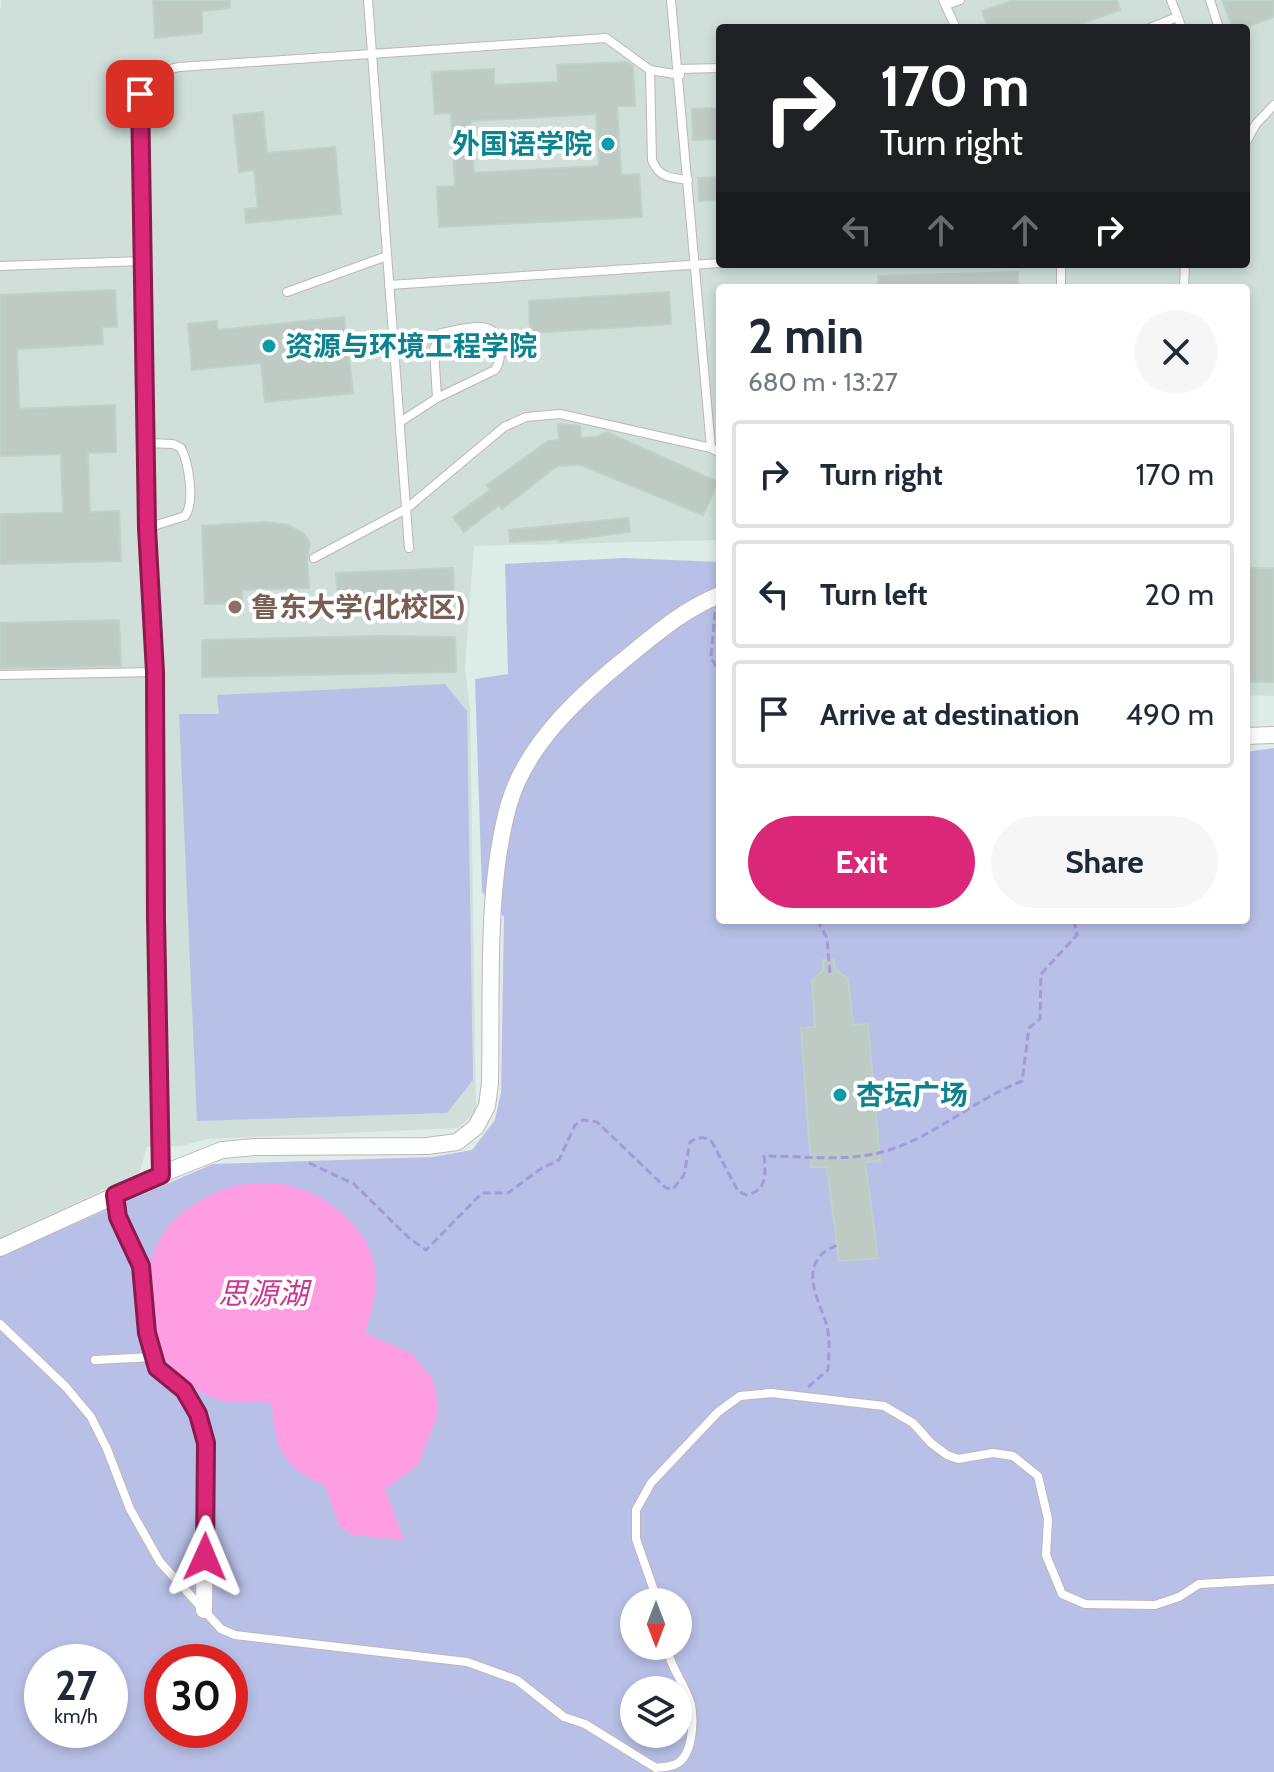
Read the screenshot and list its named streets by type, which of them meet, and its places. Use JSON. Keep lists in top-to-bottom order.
{
  "water": ["思源湖"],
  "places": [
    "外国语学院",
    "资源与环境工程学院",
    "鲁东大学(北校区)",
    "杏坛广场"
  ],
  "north": "bottom",
  "page": {
    "turn": ["170 m", "Turn right"],
    "heading": ["2 min", "680 m · 13:27"],
    "list": [
      {
        "name": "Turn right",
        "value": "170 m"
      },
      {
        "name": "Turn left",
        "value": "20 m"
      },
      {
        "name": "Arrive at destination",
        "value": "490 m"
      }
    ],
    "buttons": ["Exit", "Share"],
    "speed": "27 km/h",
    "limit": "30"
  }
}
